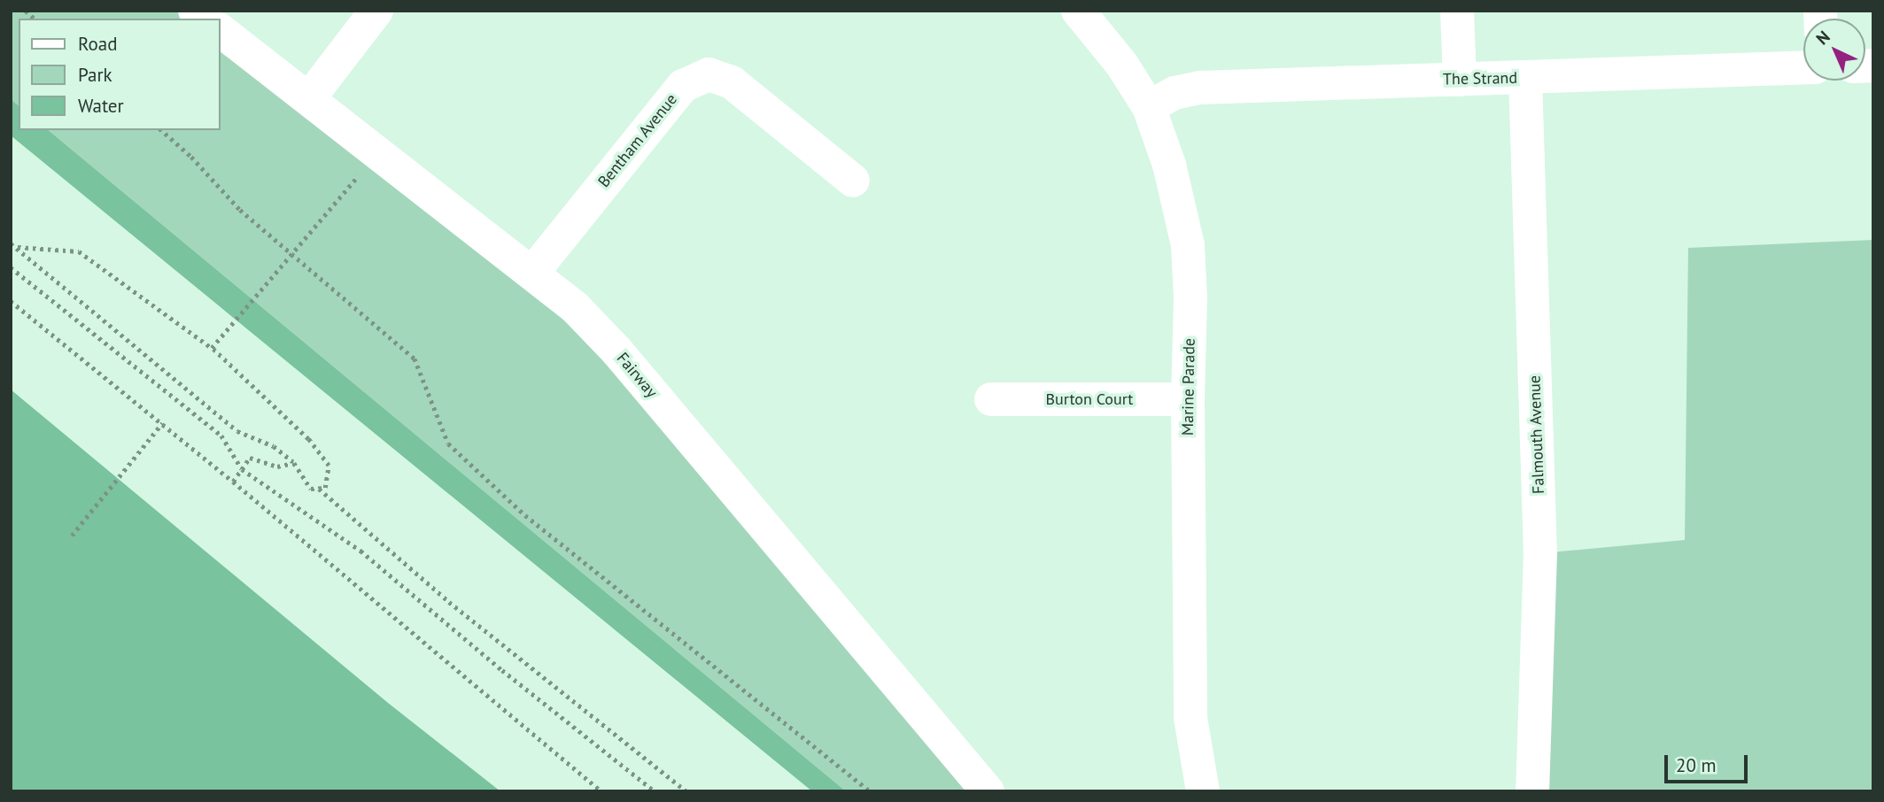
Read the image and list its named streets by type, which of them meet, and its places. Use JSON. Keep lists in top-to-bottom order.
{
  "streets": {
    "street": [
      "The Strand",
      "Bentham Avenue",
      "Fairway",
      "Marine Parade",
      "Burton Court",
      "Falmouth Avenue"
    ]
  },
  "crossings": [
    ["The Strand", "Marine Parade"],
    ["The Strand", "Falmouth Avenue"],
    ["Bentham Avenue", "Fairway"],
    ["Marine Parade", "Burton Court"]
  ],
  "legend": ["Road", "Park", "Water"],
  "scale_bar": "20 m",
  "north": "top left"
}
